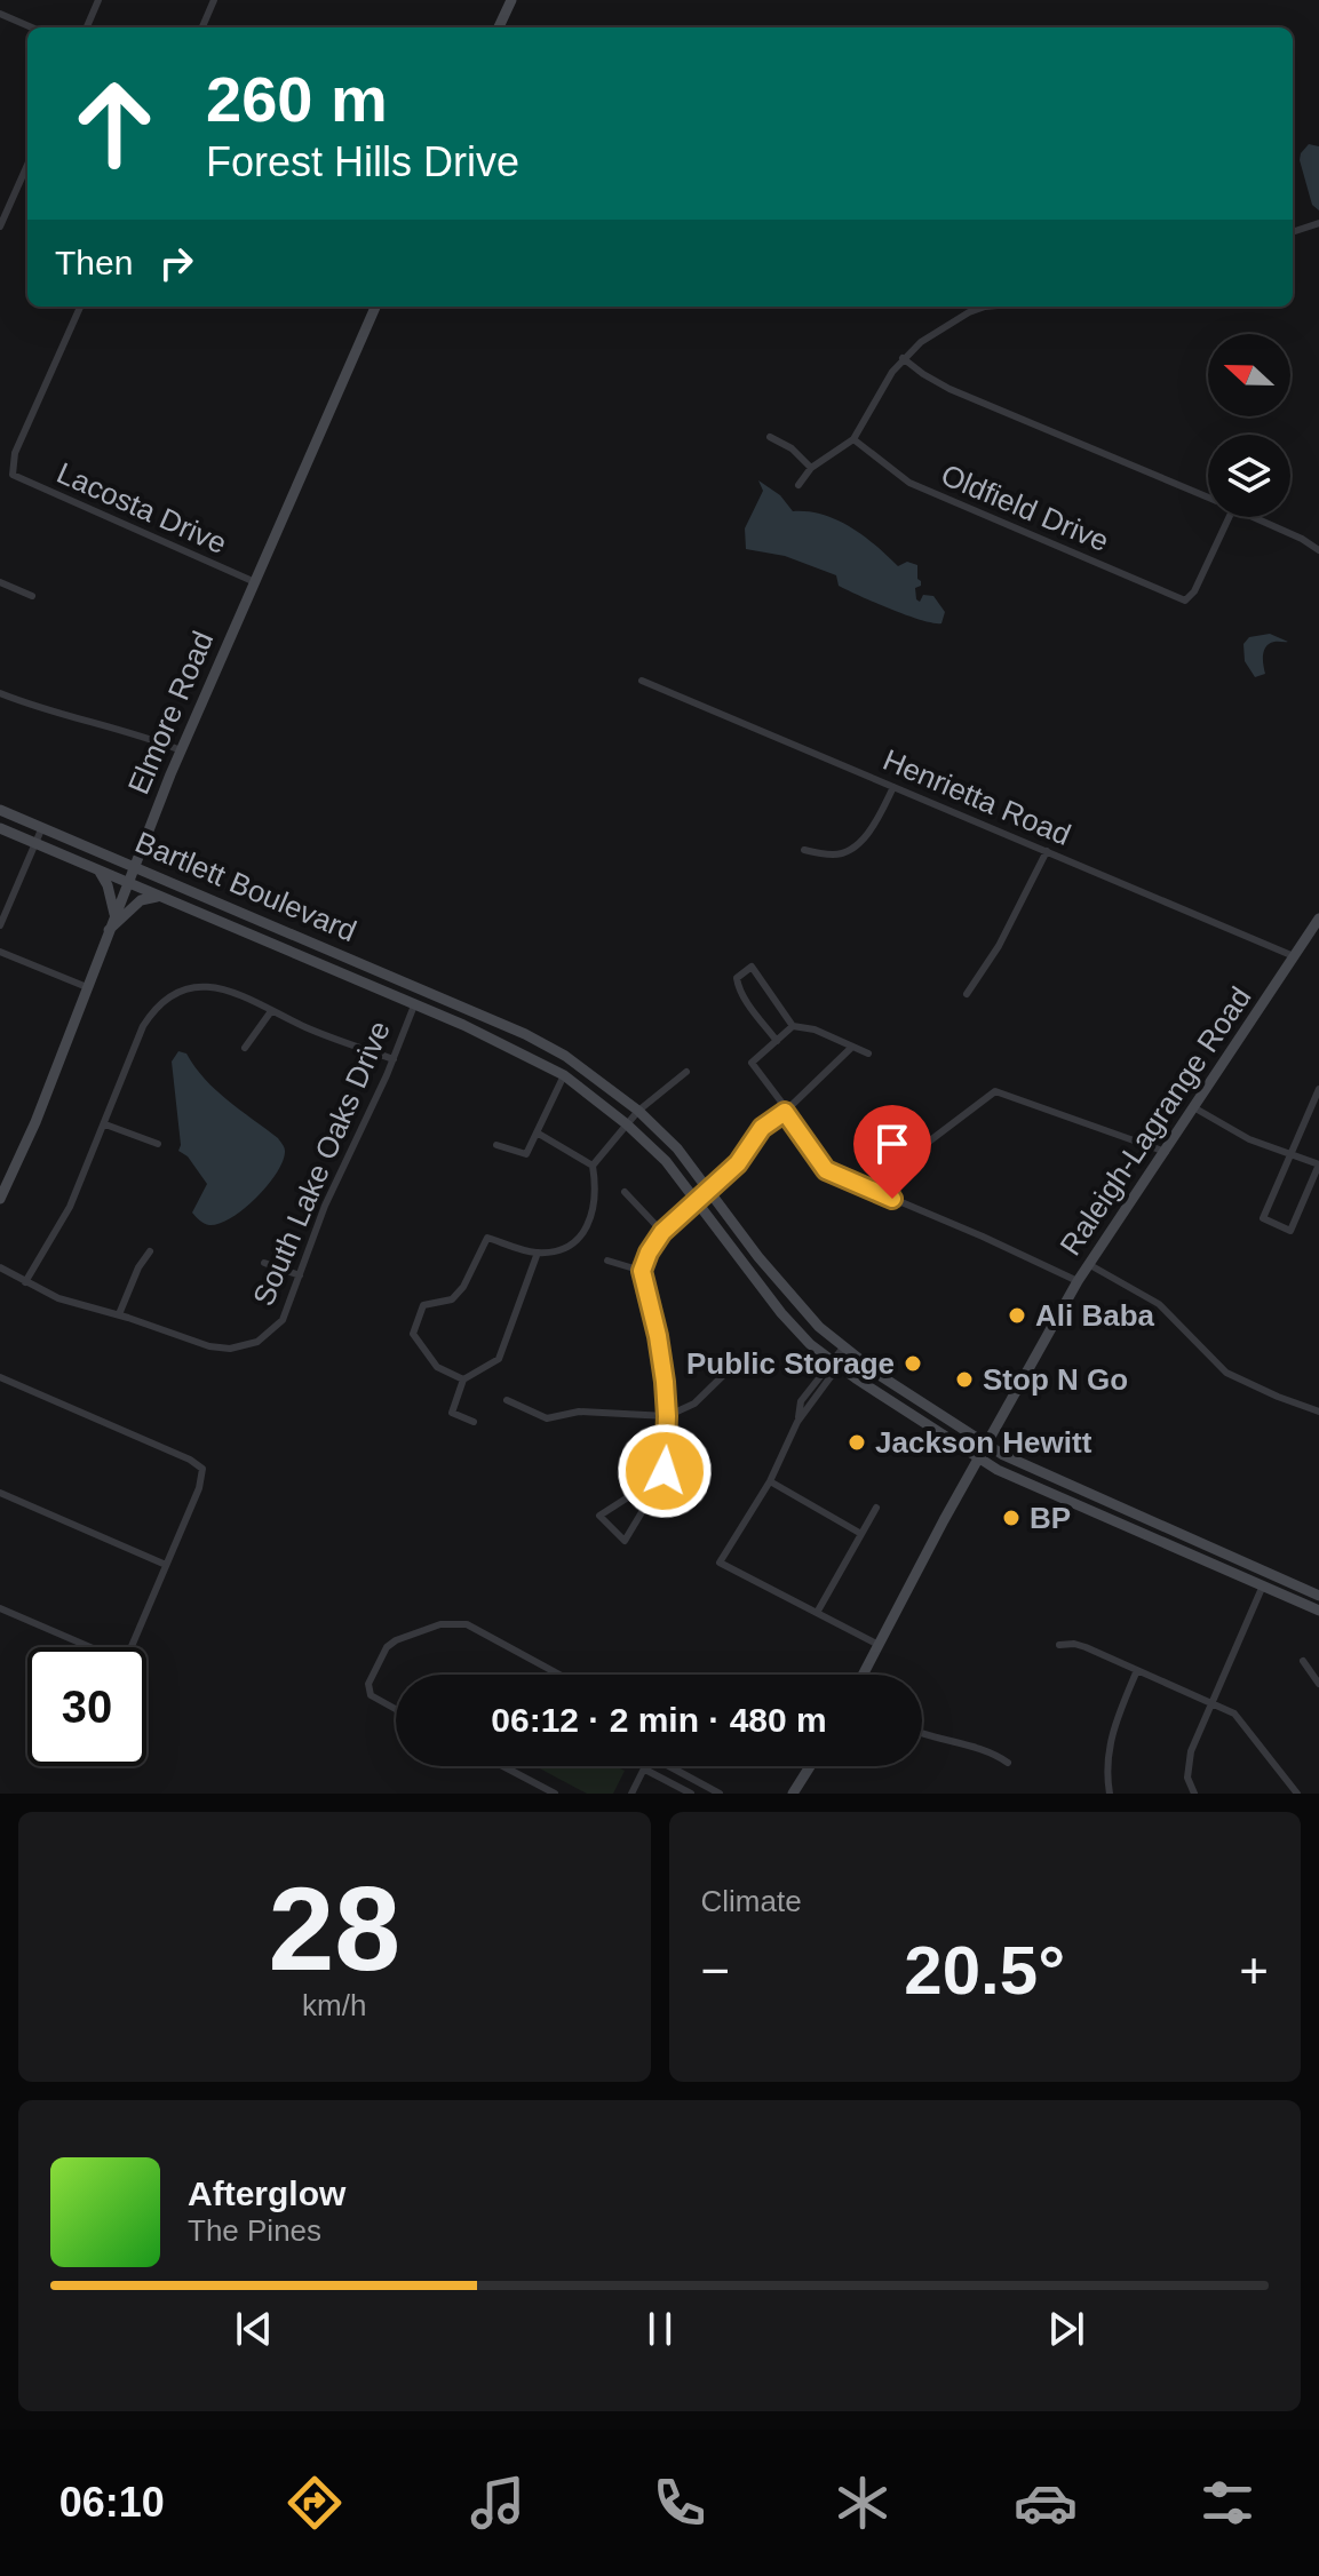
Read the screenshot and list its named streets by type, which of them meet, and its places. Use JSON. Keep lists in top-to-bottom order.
{
  "streets": {
    "main road": ["Elmore Road", "Bartlett Boulevard", "Raleigh-Lagrange Road"],
    "street": [
      "Lacosta Drive",
      "Oldfield Drive",
      "Henrietta Road",
      "South Lake Oaks Drive"
    ]
  },
  "crossings": [
    ["Lacosta Drive", "Elmore Road"],
    ["Elmore Road", "Bartlett Boulevard"],
    ["Henrietta Road", "Raleigh-Lagrange Road"],
    ["Bartlett Boulevard", "South Lake Oaks Drive"]
  ],
  "places": [
    "Ali Baba",
    "Public Storage",
    "Stop N Go",
    "Jackson Hewitt",
    "BP"
  ],
  "north": "left",
  "page": {
    "turn": ["260 m", "Forest Hills Drive"],
    "then": "Then",
    "limit": "30",
    "trip": "06:12 · 2 min · 480 m",
    "tile": [
      ["28", "km/h"],
      "Climate"
    ],
    "heat": ["−", "20.5°", "+"],
    "song": ["Afterglow", "The Pines"],
    "tabs": "06:10"
  }
}
